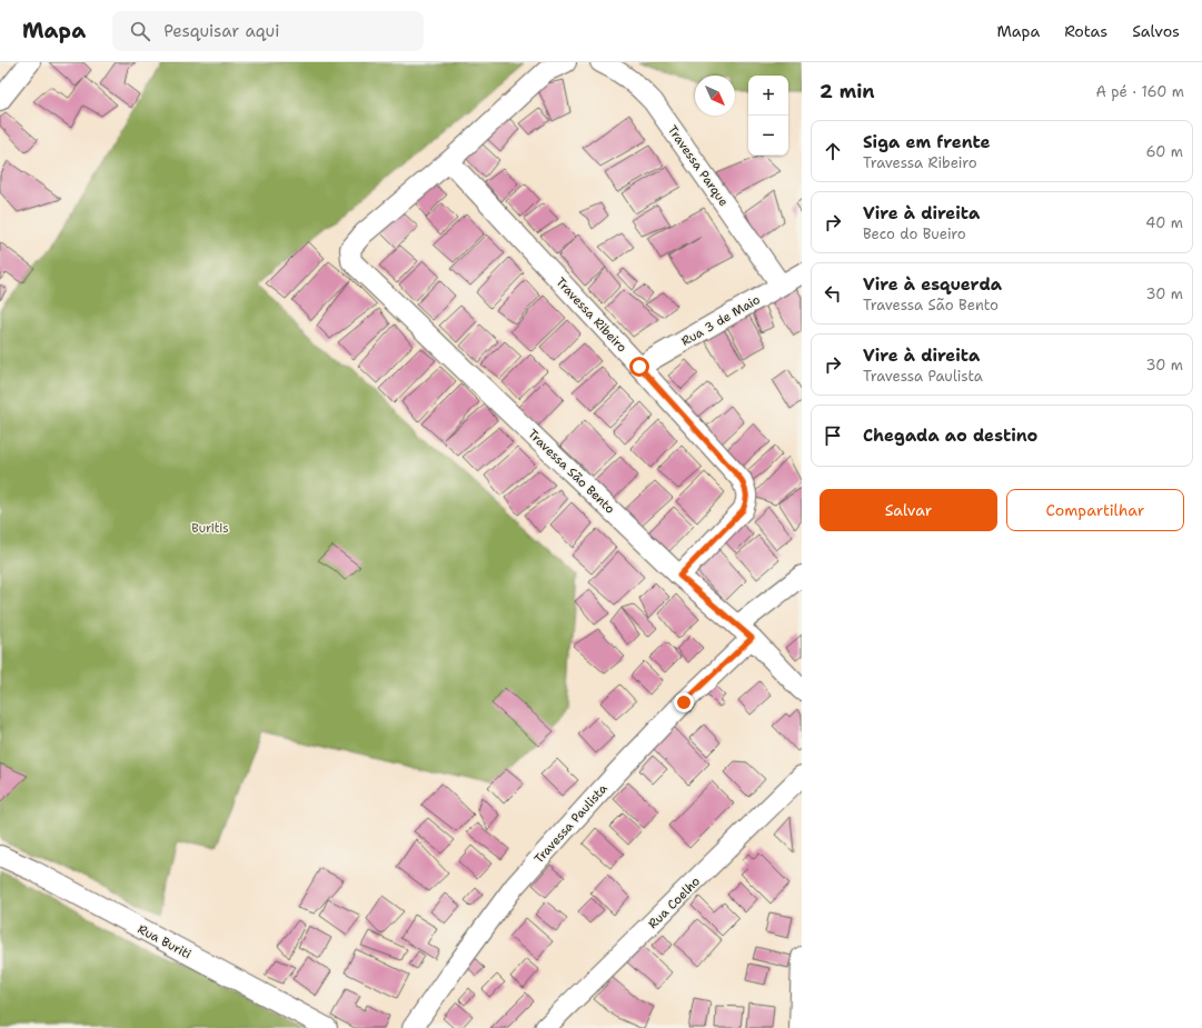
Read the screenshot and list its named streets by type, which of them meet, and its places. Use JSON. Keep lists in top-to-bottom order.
{
  "streets": {
    "street": [
      "Travessa Parque",
      "Travessa Ribeiro",
      "Rua 3 de Maio",
      "Travessa São Bento",
      "Travessa Paulista",
      "Rua Coelho",
      "Rua Buriti"
    ]
  },
  "crossings": [
    ["Travessa Parque", "Rua 3 de Maio"],
    ["Travessa Ribeiro", "Rua 3 de Maio"],
    ["Travessa Ribeiro", "Travessa São Bento"],
    ["Travessa São Bento", "Travessa Paulista"]
  ],
  "parks": ["Buritis"],
  "north": "bottom right",
  "page": {
    "header": "Mapa",
    "search": "Pesquisar aqui",
    "nav": ["Mapa", "Rotas", "Salvos"],
    "heading": ["2 min", "A pé · 160 m"],
    "map_buttons": ["+", "−"],
    "list": [
      ["Siga em frente", "Travessa Ribeiro", "60 m"],
      ["Vire à direita", "Beco do Bueiro", "40 m"],
      ["Vire à esquerda", "Travessa São Bento", "30 m"],
      ["Vire à direita", "Travessa Paulista", "30 m"],
      "Chegada ao destino"
    ],
    "buttons": ["Salvar", "Compartilhar"]
  }
}
